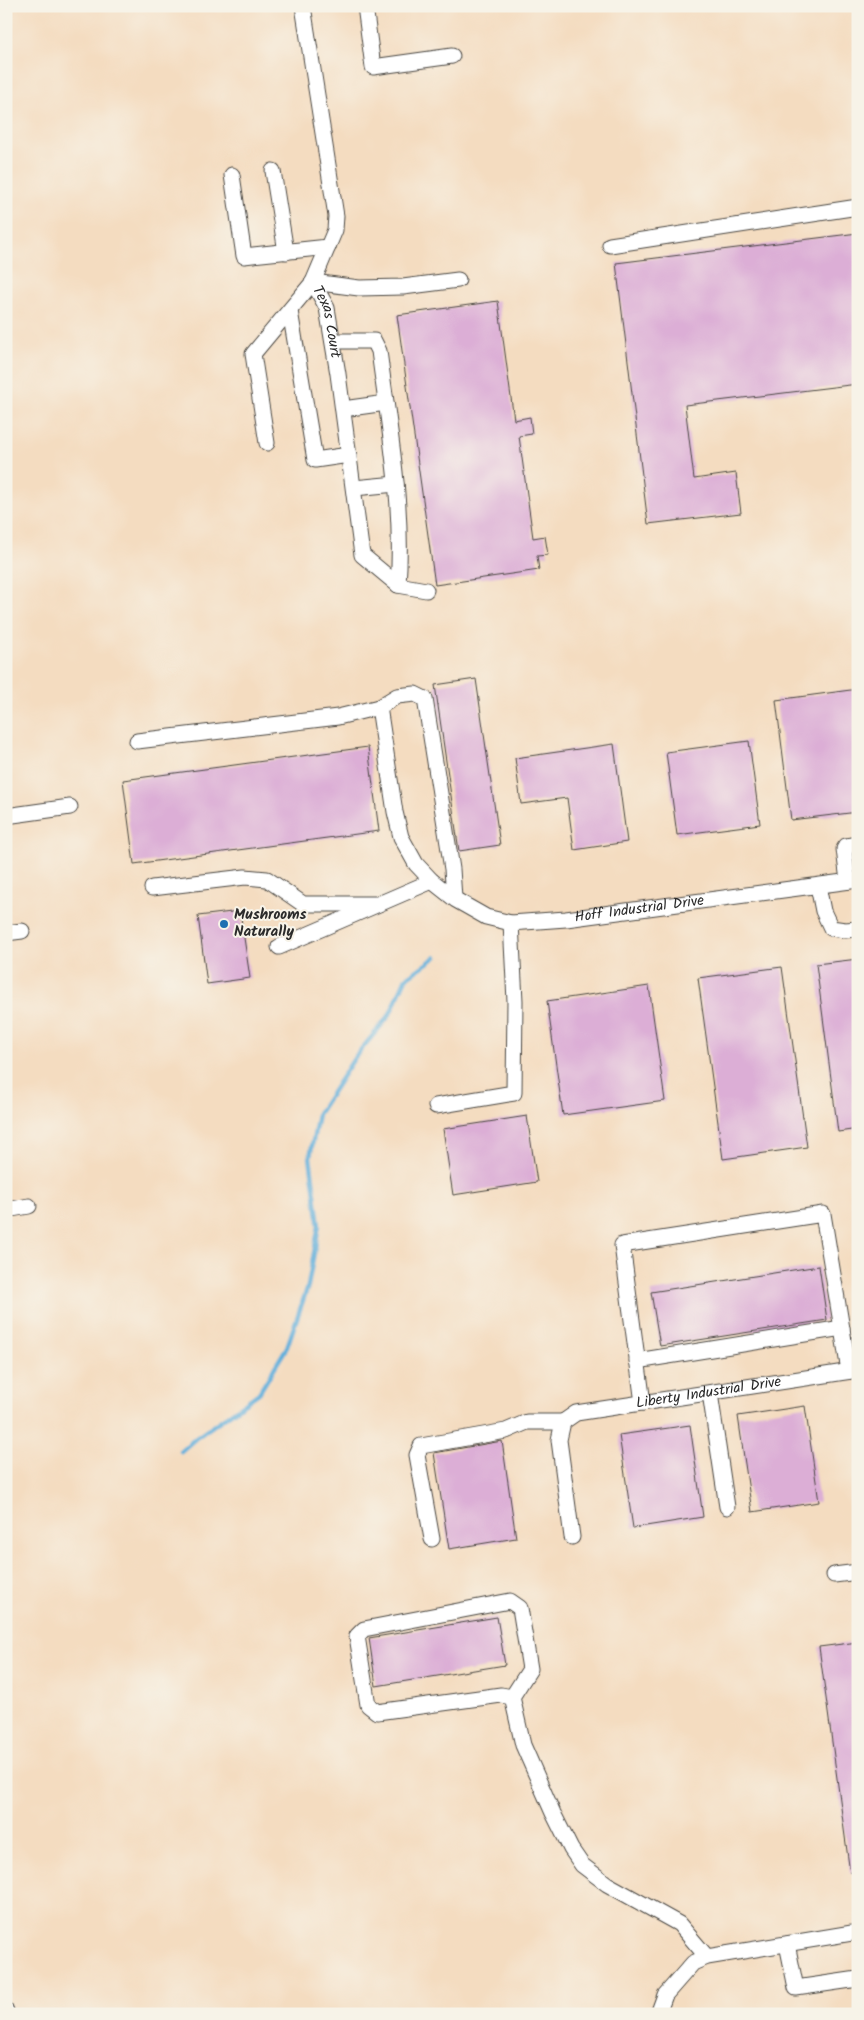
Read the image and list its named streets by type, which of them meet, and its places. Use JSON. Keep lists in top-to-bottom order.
{
  "streets": {
    "street": ["Texas Court", "Hoff Industrial Drive", "Liberty Industrial Drive"]
  },
  "places": ["Mushrooms Naturally"]
}
